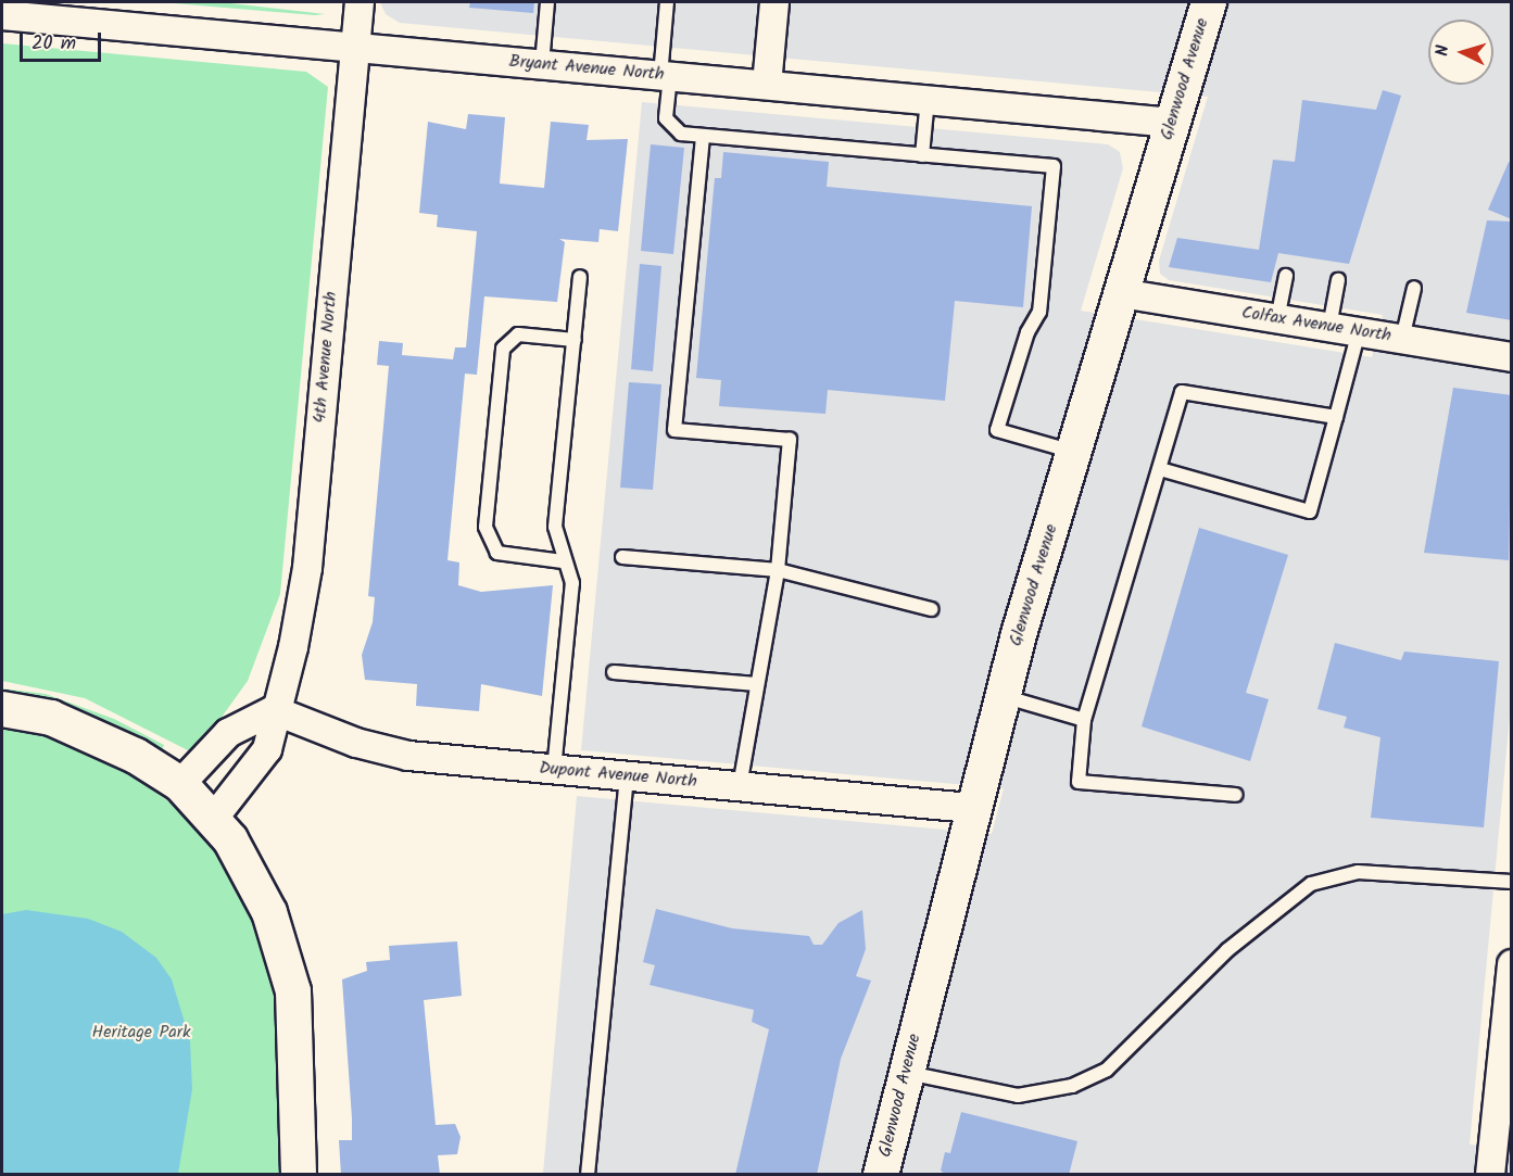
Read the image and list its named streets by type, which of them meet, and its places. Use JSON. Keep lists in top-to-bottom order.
{
  "streets": {
    "street": [
      "Bryant Avenue North",
      "Glenwood Avenue",
      "Colfax Avenue North",
      "4th Avenue North",
      "Dupont Avenue North"
    ]
  },
  "crossings": [
    ["Bryant Avenue North", "Glenwood Avenue"],
    ["Bryant Avenue North", "4th Avenue North"],
    ["Glenwood Avenue", "Colfax Avenue North"],
    ["Glenwood Avenue", "Dupont Avenue North"],
    ["4th Avenue North", "Dupont Avenue North"]
  ],
  "parks": ["Heritage Park"],
  "scale_bar": "20 m",
  "north": "left"
}
